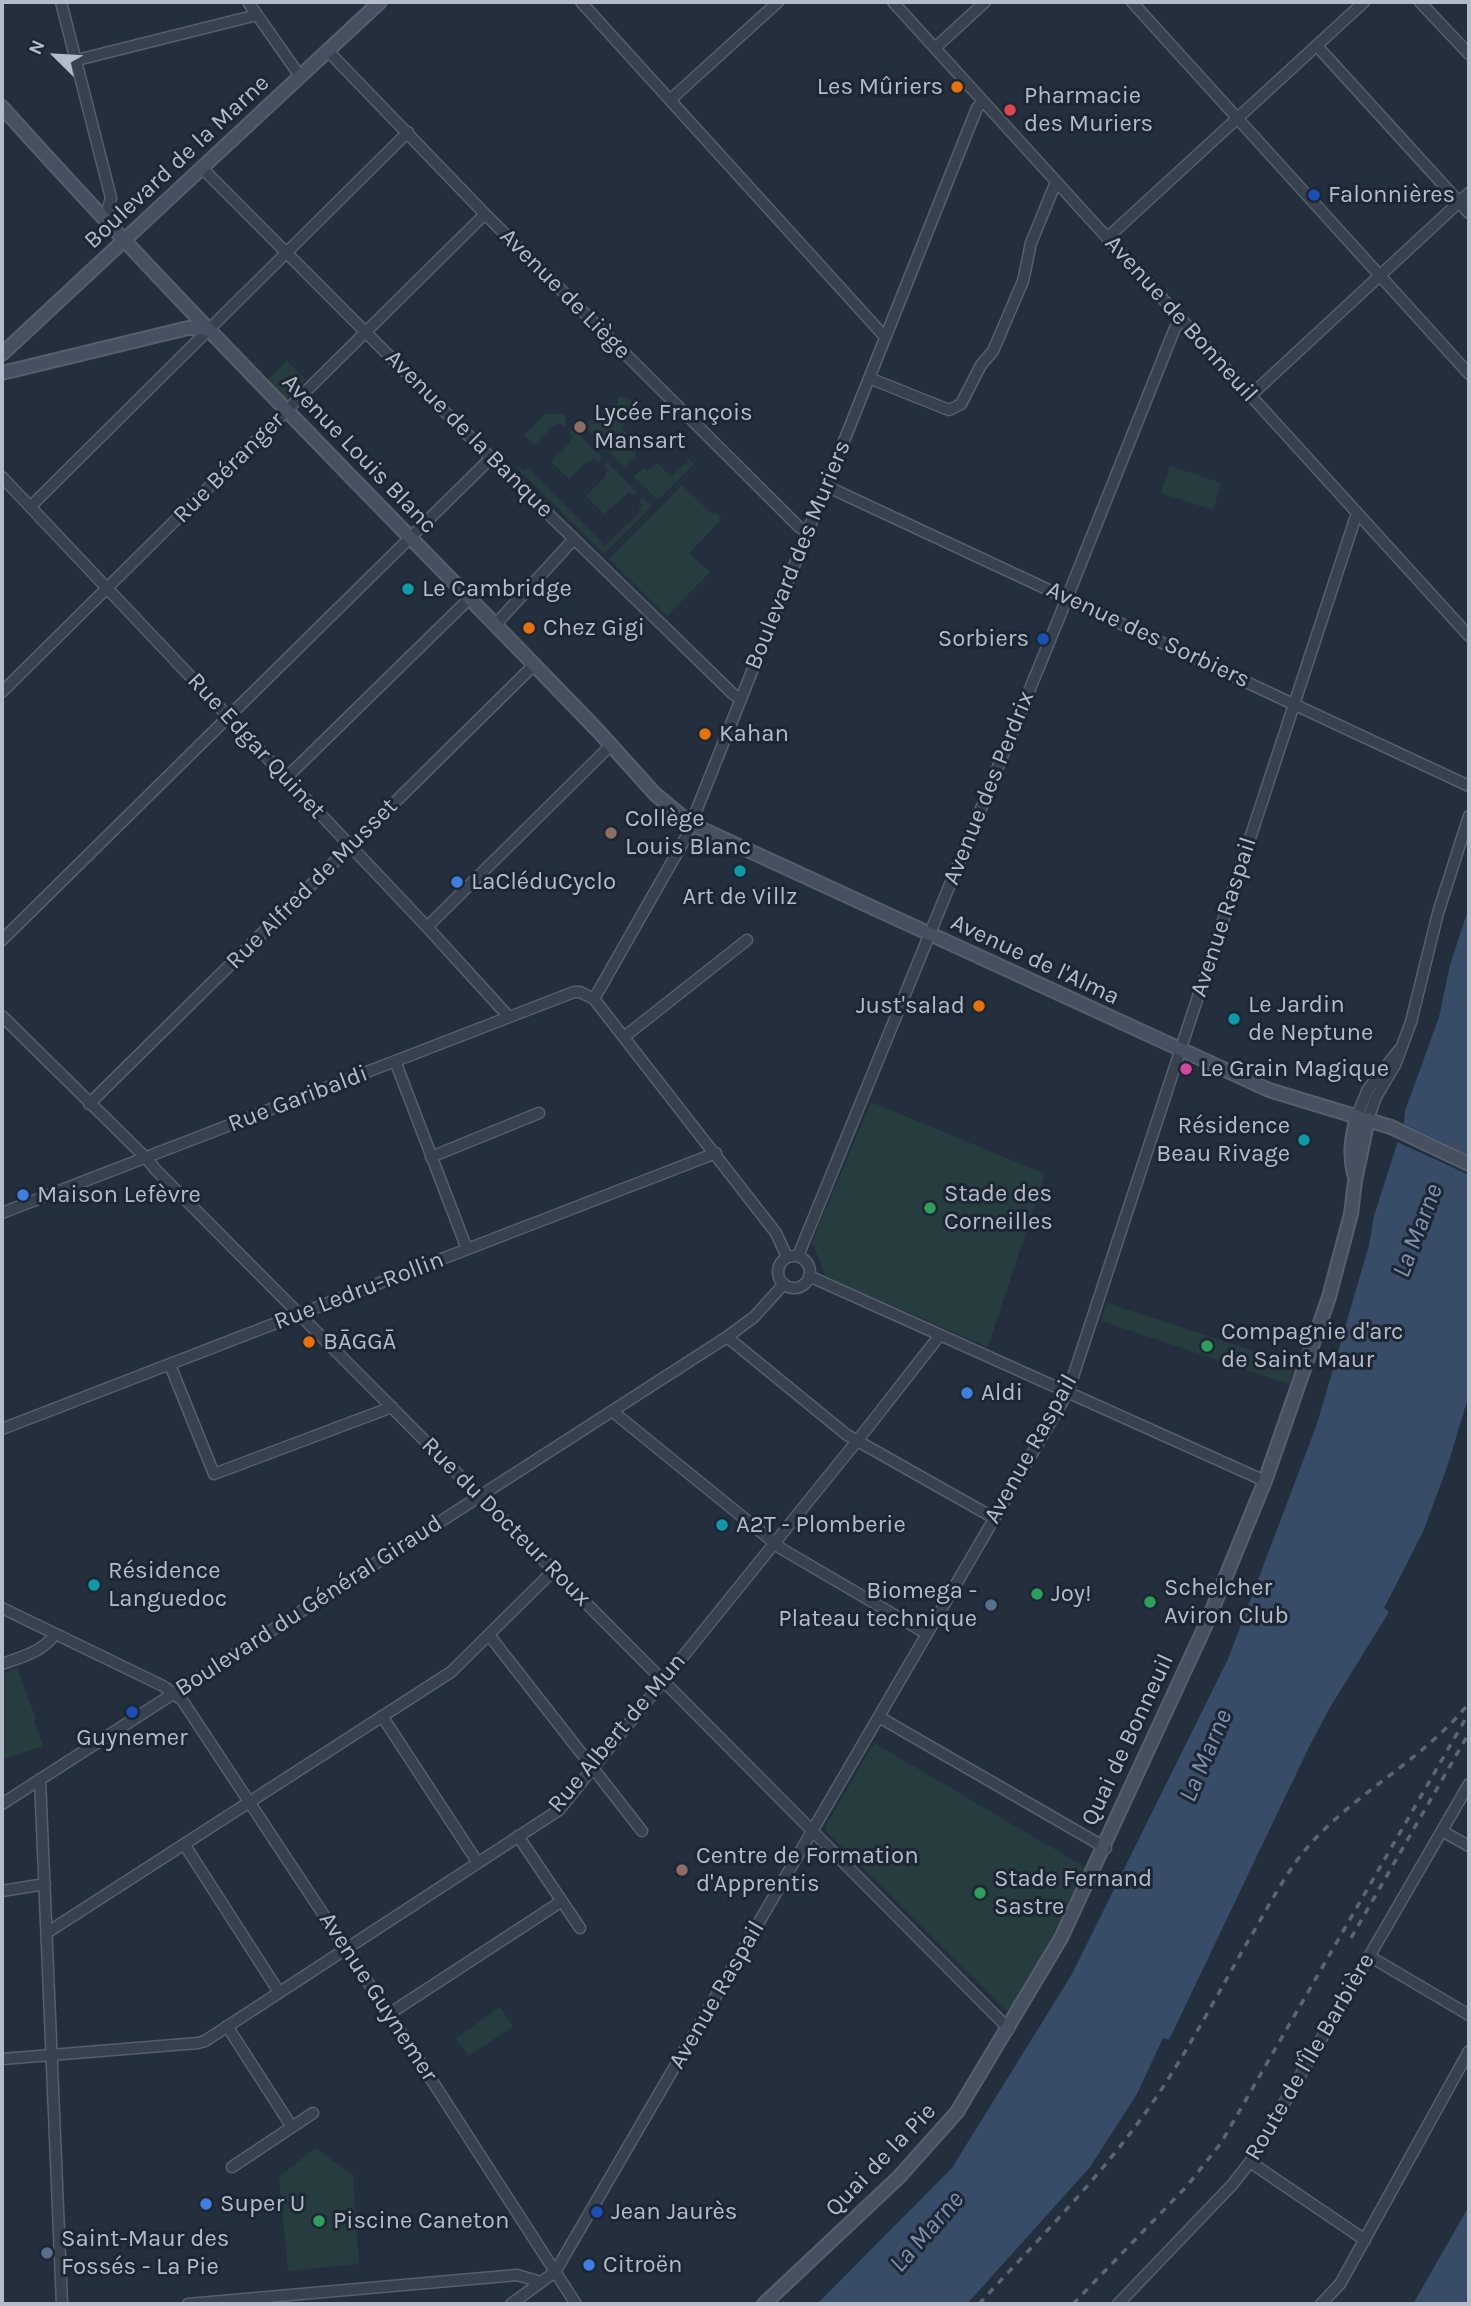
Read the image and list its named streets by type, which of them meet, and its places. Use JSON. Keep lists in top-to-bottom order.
{
  "streets": {
    "street": [
      "Boulevard de la Marne",
      "Avenue de Liège",
      "Avenue de Bonneuil",
      "Avenue de la Banque",
      "Avenue Louis Blanc",
      "Rue Béranger",
      "Boulevard des Muriers",
      "Avenue des Sorbiers",
      "Rue Edgar Quinet",
      "Avenue des Perdrix",
      "Rue Alfred de Musset",
      "Avenue Raspail",
      "Avenue de l'Alma",
      "Rue Garibaldi",
      "Rue Ledru-Rollin",
      "Rue du Docteur Roux",
      "Boulevard du Général Giraud",
      "Rue Albert de Mun",
      "Quai de Bonneuil",
      "Avenue Guynemer",
      "Route de l'Île Barbière",
      "Quai de la Pie"
    ]
  },
  "crossings": [
    ["Boulevard de la Marne", "Avenue de Liège"],
    ["Boulevard de la Marne", "Avenue de la Banque"],
    ["Boulevard de la Marne", "Avenue Louis Blanc"],
    ["Avenue de Liège", "Rue Béranger"],
    ["Avenue de Liège", "Boulevard des Muriers"],
    ["Avenue de Bonneuil", "Boulevard des Muriers"],
    ["Avenue de Bonneuil", "Avenue des Perdrix"],
    ["Avenue de Bonneuil", "Avenue Raspail"],
    ["Avenue de la Banque", "Rue Béranger"],
    ["Avenue de la Banque", "Boulevard des Muriers"],
    ["Avenue Louis Blanc", "Rue Béranger"],
    ["Avenue Louis Blanc", "Boulevard des Muriers"],
    ["Avenue Louis Blanc", "Rue Alfred de Musset"],
    ["Avenue Louis Blanc", "Avenue de l'Alma"],
    ["Rue Béranger", "Rue Edgar Quinet"],
    ["Boulevard des Muriers", "Avenue des Sorbiers"],
    ["Boulevard des Muriers", "Avenue de l'Alma"],
    ["Boulevard des Muriers", "Rue Garibaldi"],
    ["Avenue des Sorbiers", "Avenue des Perdrix"],
    ["Avenue des Sorbiers", "Avenue Raspail"],
    ["Rue Edgar Quinet", "Rue Alfred de Musset"],
    ["Rue Edgar Quinet", "Rue Garibaldi"],
    ["Avenue des Perdrix", "Avenue de l'Alma"],
    ["Avenue des Perdrix", "Boulevard du Général Giraud"],
    ["Rue Alfred de Musset", "Rue du Docteur Roux"],
    ["Avenue Raspail", "Avenue de l'Alma"],
    ["Avenue Raspail", "Rue du Docteur Roux"],
    ["Avenue Raspail", "Avenue Guynemer"],
    ["Avenue de l'Alma", "Quai de Bonneuil"],
    ["Rue Garibaldi", "Rue du Docteur Roux"],
    ["Rue Ledru-Rollin", "Rue du Docteur Roux"],
    ["Rue du Docteur Roux", "Boulevard du Général Giraud"],
    ["Rue du Docteur Roux", "Rue Albert de Mun"],
    ["Rue du Docteur Roux", "Quai de Bonneuil"],
    ["Rue du Docteur Roux", "Quai de la Pie"],
    ["Boulevard du Général Giraud", "Avenue Guynemer"],
    ["Rue Albert de Mun", "Avenue Guynemer"],
    ["Quai de Bonneuil", "Quai de la Pie"]
  ],
  "water": ["La Marne"],
  "places": [
    "Les Mûriers",
    "Pharmacie des Muriers",
    "Falonnières",
    "Lycée François Mansart",
    "Le Cambridge",
    "Chez Gigi",
    "Sorbiers",
    "Kahan",
    "Collège Louis Blanc",
    "Art de Villz",
    "LaCléduCyclo",
    "Just'salad",
    "Le Jardin de Neptune",
    "Le Grain Magique",
    "Résidence Beau Rivage",
    "Maison Lefèvre",
    "Stade des Corneilles",
    "BĀGGĀ",
    "Compagnie d'arc de Saint Maur",
    "Aldi",
    "A2T - Plomberie",
    "Résidence Languedoc",
    "Joy!",
    "Schelcher Aviron Club",
    "Biomega - Plateau technique",
    "Guynemer",
    "Centre de Formation d'Apprentis",
    "Stade Fernand Sastre",
    "Super U",
    "Jean Jaurès",
    "Piscine Caneton",
    "Saint-Maur des Fossés - La Pie",
    "Citroën"
  ],
  "north": "top left"
}
